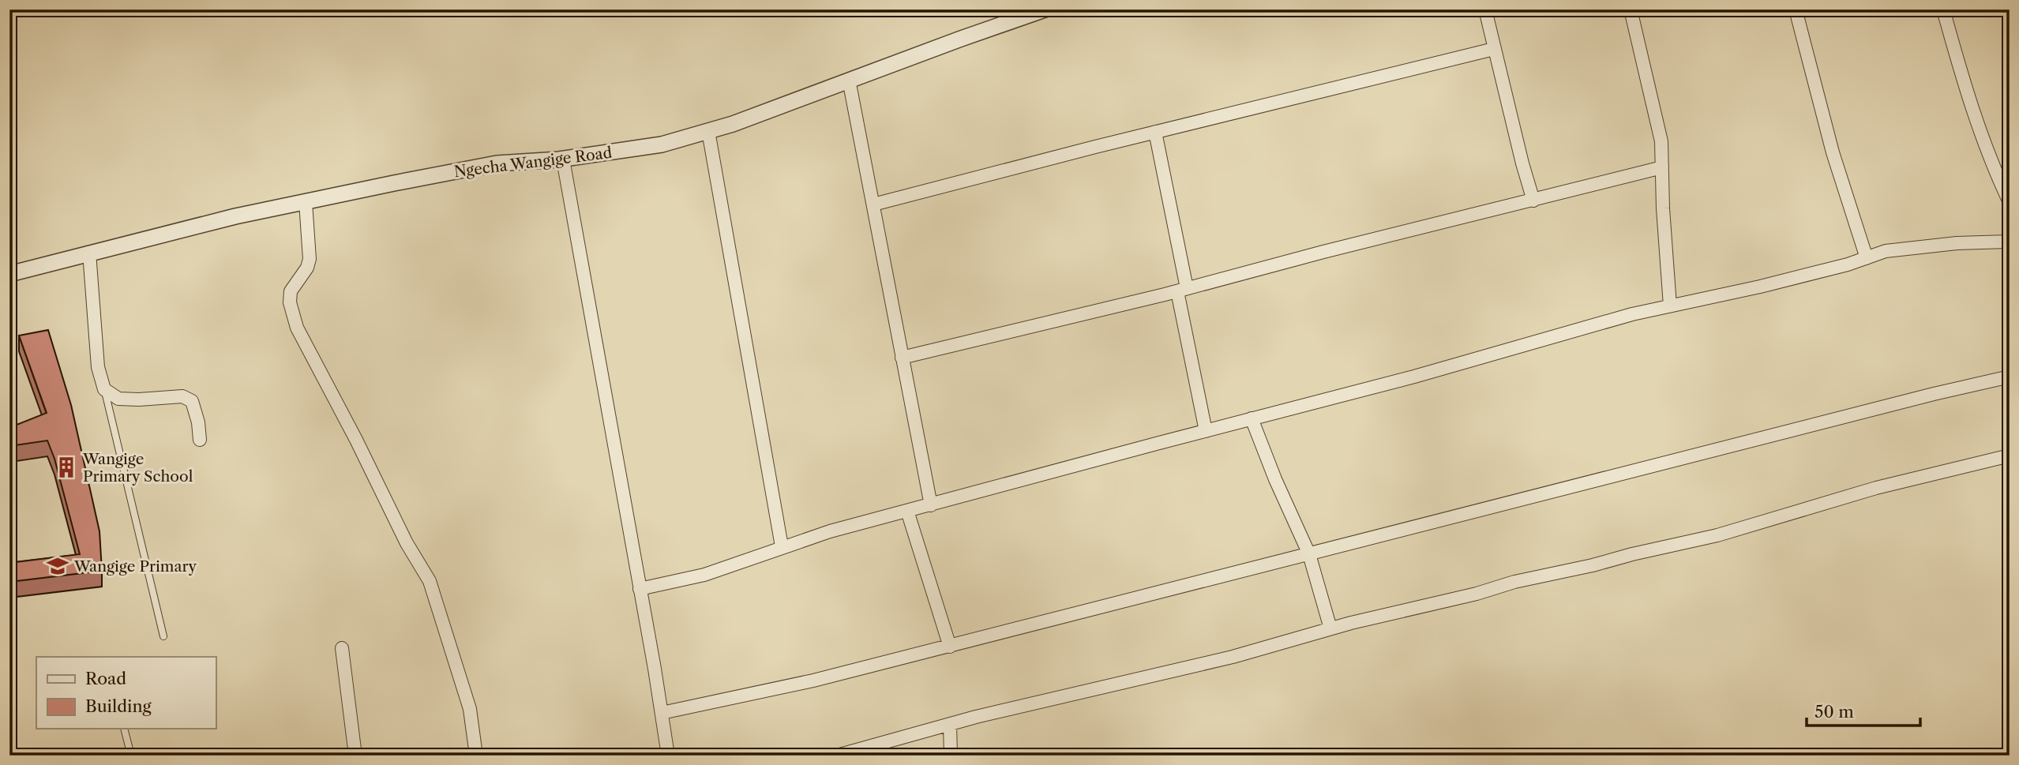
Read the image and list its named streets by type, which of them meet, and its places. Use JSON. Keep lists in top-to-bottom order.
{
  "streets": {
    "street": ["Ngecha Wangige Road"]
  },
  "places": {
    "building": ["Wangige Primary School"],
    "school or university": ["Wangige Primary"]
  },
  "legend": ["Road", "Building"],
  "scale_bar": "50 m"
}
